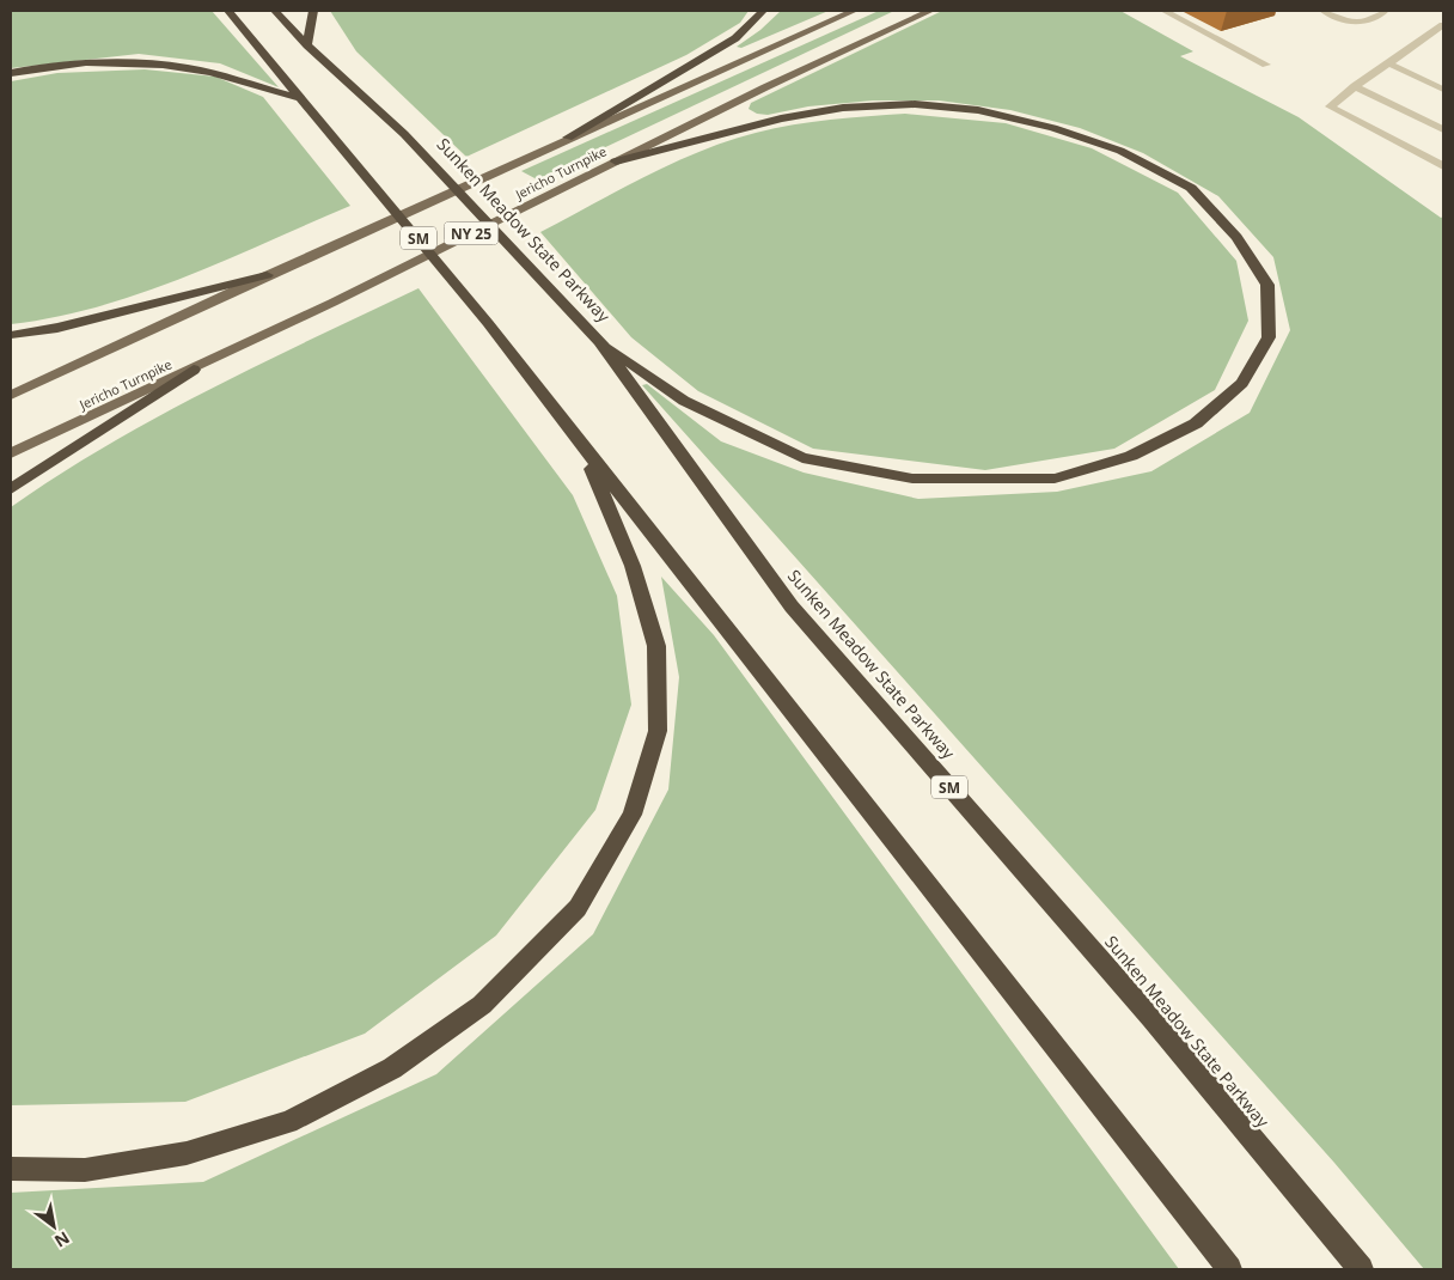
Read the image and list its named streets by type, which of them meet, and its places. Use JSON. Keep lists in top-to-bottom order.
{
  "streets": {
    "highway": ["Sunken Meadow State Parkway", "SM"],
    "main road": ["Jericho Turnpike", "NY 25"]
  },
  "north": "bottom right"
}
